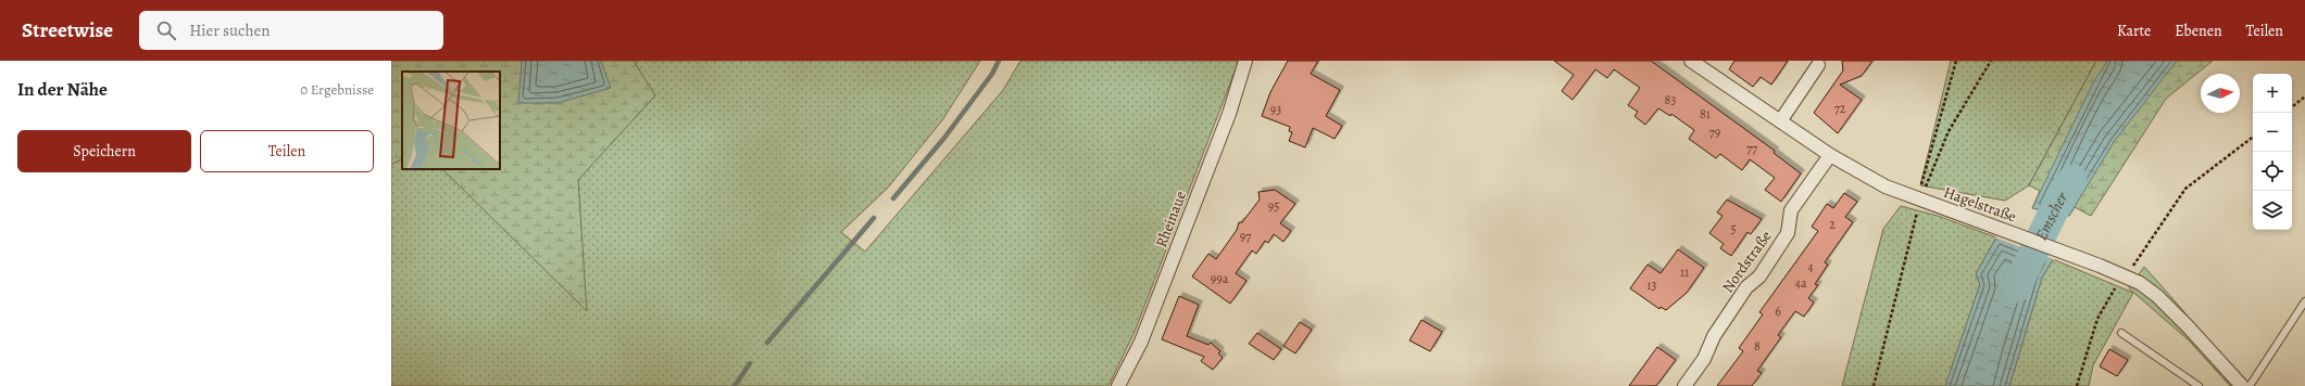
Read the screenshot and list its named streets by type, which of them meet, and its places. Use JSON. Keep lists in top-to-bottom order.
{
  "streets": {
    "street": ["Hagelstraße", "Rheinaue", "Nordstraße"]
  },
  "crossings": [
    ["Hagelstraße", "Nordstraße"]
  ],
  "water": ["Emscher"],
  "house_numbers": [
    "83",
    "72",
    "93",
    "81",
    "79",
    "77",
    "95",
    "2",
    "5",
    "97",
    "4",
    "11",
    "99a",
    "4a",
    "13",
    "6",
    "8"
  ],
  "north": "right",
  "page": {
    "header": "Streetwise",
    "search": "Hier suchen",
    "nav": ["Karte", "Ebenen", "Teilen"],
    "heading": ["In der Nähe", "0 Ergebnisse"],
    "map_buttons": ["+", "−"],
    "buttons": ["Speichern", "Teilen"]
  }
}
